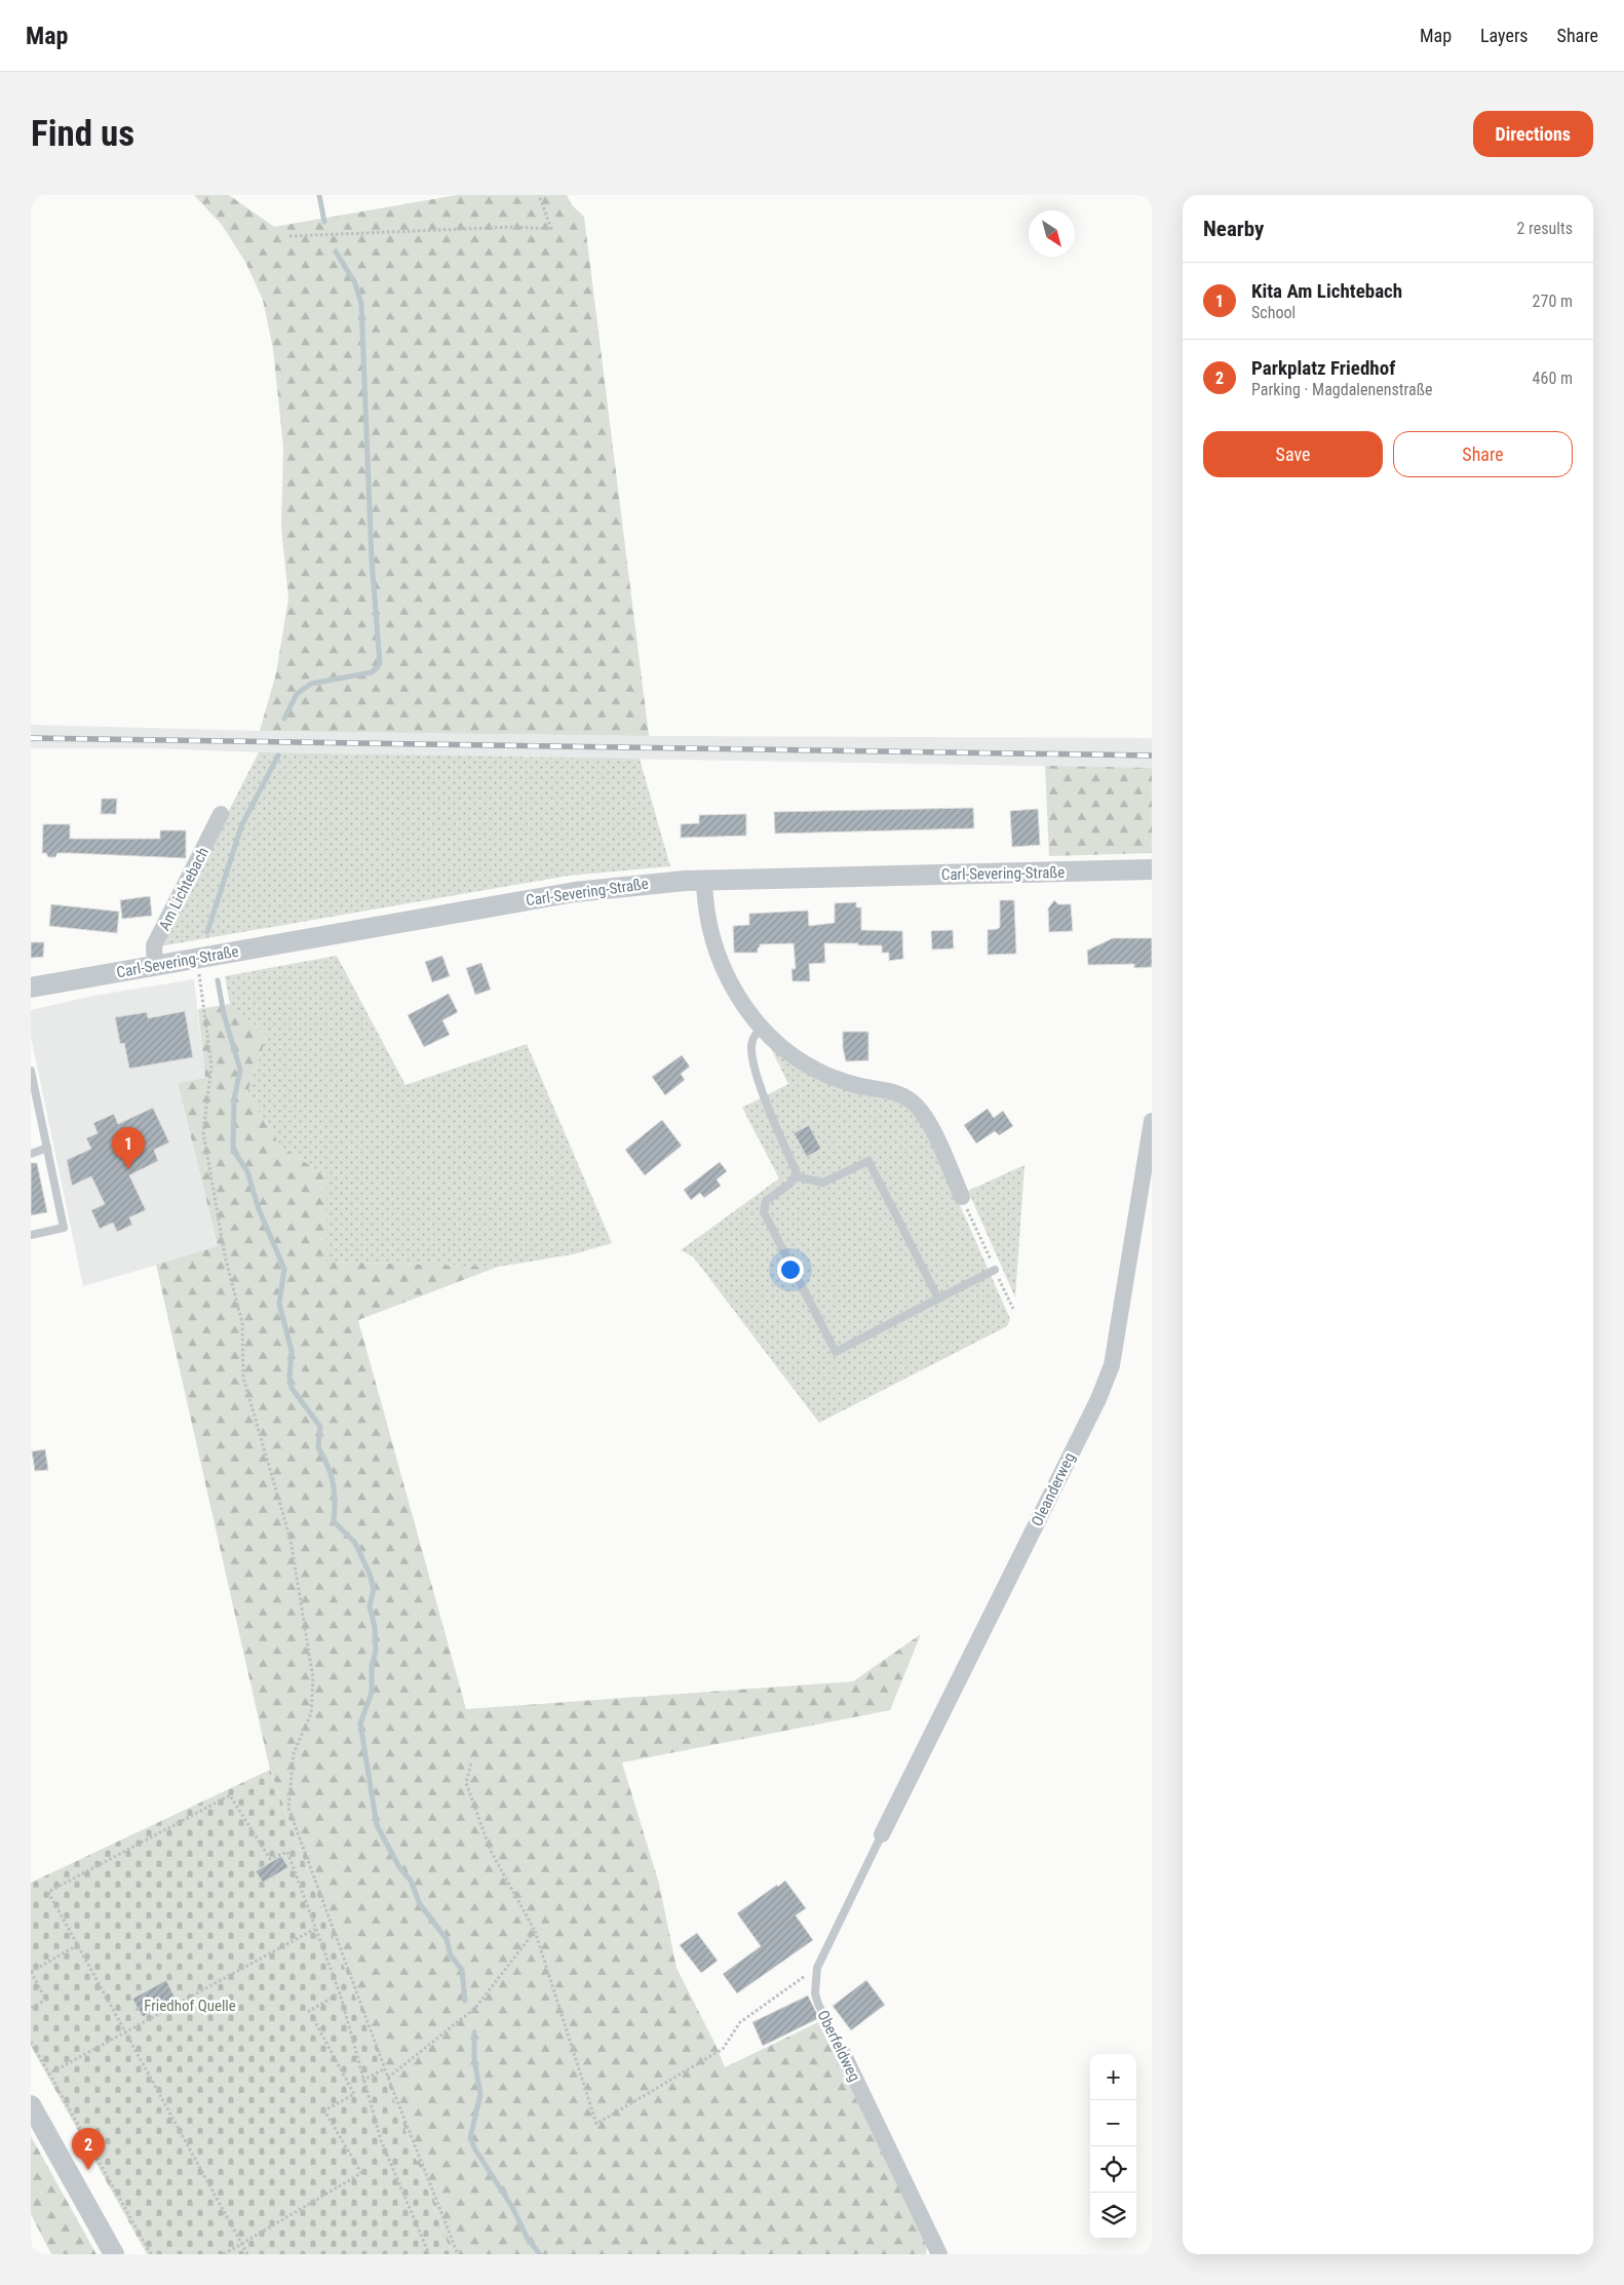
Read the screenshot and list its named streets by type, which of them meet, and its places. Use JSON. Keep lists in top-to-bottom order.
{
  "streets": {
    "street": [
      "Carl-Severing-Straße",
      "Am Lichtebach",
      "Oleanderweg",
      "Oberfeldweg"
    ]
  },
  "crossings": [
    ["Carl-Severing-Straße", "Am Lichtebach"],
    ["Oleanderweg", "Oberfeldweg"]
  ],
  "parks": ["Friedhof Quelle"],
  "north": "bottom right",
  "page": {
    "header": "Map",
    "nav": ["Map", "Layers", "Share"],
    "buttons": [
      "Directions",
      ["Save", "Share"]
    ],
    "title": "Find us",
    "heading": ["Nearby", "2 results"],
    "list": [
      {
        "mark": "1",
        "name": "Kita Am Lichtebach",
        "note": "School",
        "value": "270 m"
      },
      {
        "mark": "2",
        "name": "Parkplatz Friedhof",
        "note": "Parking · Magdalenenstraße",
        "value": "460 m"
      }
    ],
    "pins": ["1", "2"],
    "map_buttons": ["+", "−"]
  }
}
